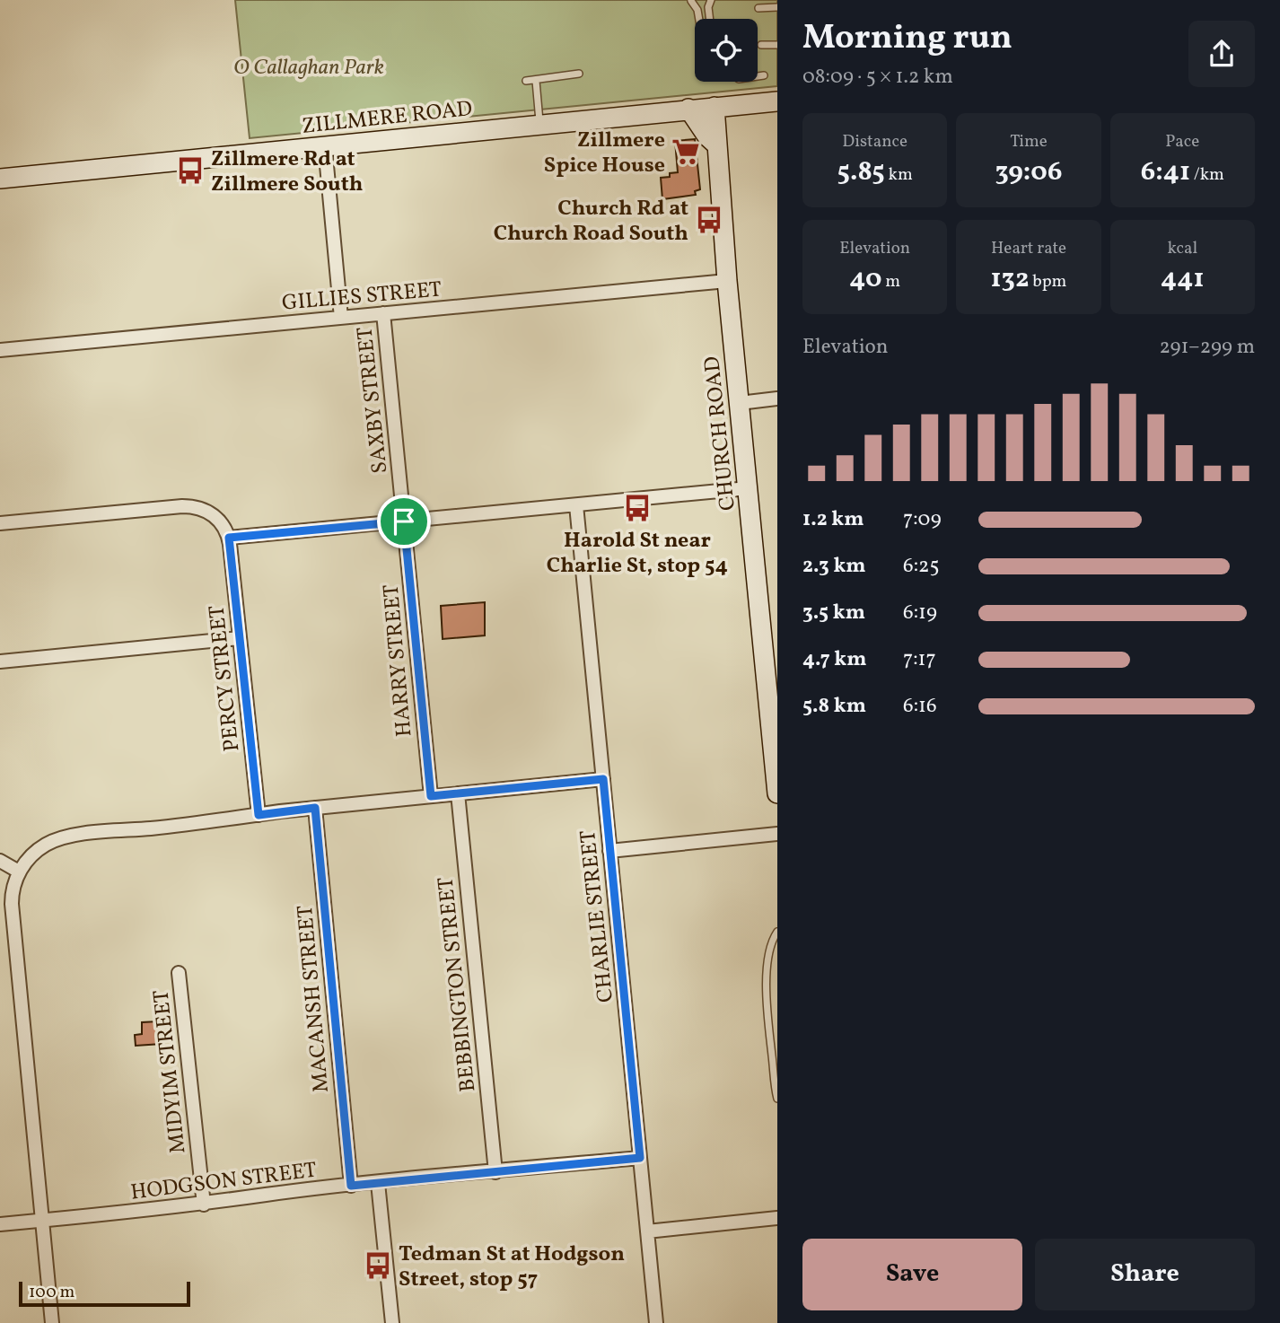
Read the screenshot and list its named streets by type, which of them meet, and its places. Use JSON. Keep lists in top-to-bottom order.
{
  "streets": {
    "main road": ["ZILLMERE ROAD", "CHURCH ROAD"],
    "street": [
      "GILLIES STREET",
      "SAXBY STREET",
      "HARRY STREET",
      "PERCY STREET",
      "CHARLIE STREET",
      "BEBBINGTON STREET",
      "MACANSH STREET",
      "MIDYIM STREET",
      "HODGSON STREET"
    ]
  },
  "crossings": [
    ["ZILLMERE ROAD", "CHURCH ROAD"],
    ["GILLIES STREET", "SAXBY STREET"],
    ["GILLIES STREET", "CHURCH ROAD"],
    ["SAXBY STREET", "HARRY STREET"],
    ["CHARLIE STREET", "HODGSON STREET"],
    ["BEBBINGTON STREET", "HODGSON STREET"],
    ["MACANSH STREET", "HODGSON STREET"],
    ["MIDYIM STREET", "HODGSON STREET"]
  ],
  "parks": ["O Callaghan Park"],
  "places": {
    "supermarket": ["Zillmere Spice House"],
    "bus stop": [
      "Zillmere Rd at Zillmere South",
      "Church Rd at Church Road South",
      "Harold St near Charlie St, stop 54",
      "Tedman St at Hodgson Street, stop 57"
    ]
  },
  "scale_bar": "100 m",
  "page": {
    "heading": ["Morning run", "08:09 · 5 × 1.2 km"],
    "stats": [
      ["Distance", "5.85 km"],
      ["Time", "39:06"],
      ["Pace", "6:41 /km"],
      ["Elevation", "40 m"],
      ["Heart rate", "132 bpm"],
      ["kcal", "441"]
    ],
    "chart": ["Elevation", "291–299 m"],
    "list": [
      {
        "name": "1.2 km",
        "note": "7:09"
      },
      {
        "name": "2.3 km",
        "note": "6:25"
      },
      {
        "name": "3.5 km",
        "note": "6:19"
      },
      {
        "name": "4.7 km",
        "note": "7:17"
      },
      {
        "name": "5.8 km",
        "note": "6:16"
      }
    ],
    "buttons": ["Save", "Share"],
    "scale": "100 m"
  }
}
